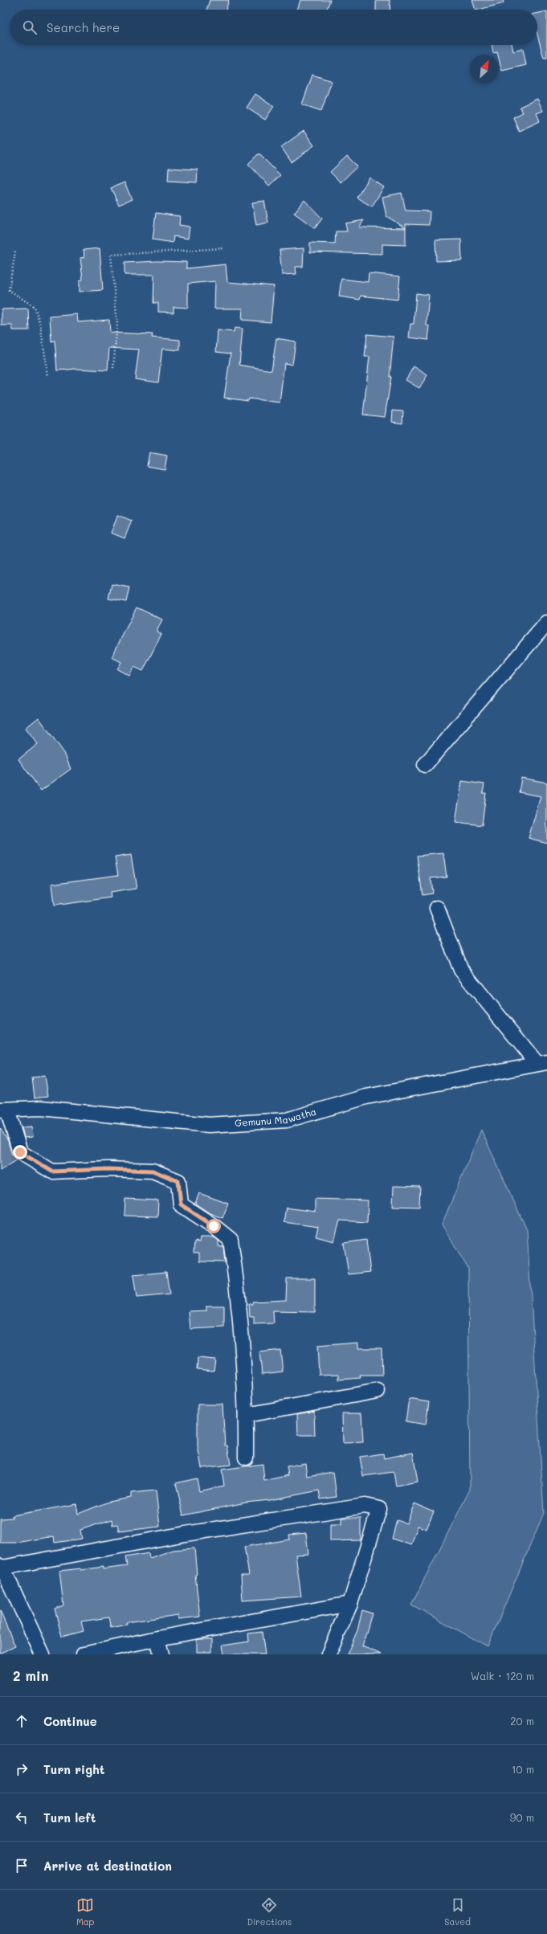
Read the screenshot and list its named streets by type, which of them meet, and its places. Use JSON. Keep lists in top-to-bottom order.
{
  "streets": {
    "street": ["Gemunu Mawatha"]
  },
  "north": "top right",
  "page": {
    "search": "Search here",
    "heading": ["2 min", "Walk · 120 m"],
    "list": [
      ["Continue", "20 m"],
      ["Turn right", "10 m"],
      ["Turn left", "90 m"],
      "Arrive at destination"
    ],
    "nav": ["Map", "Directions", "Saved"]
  }
}
